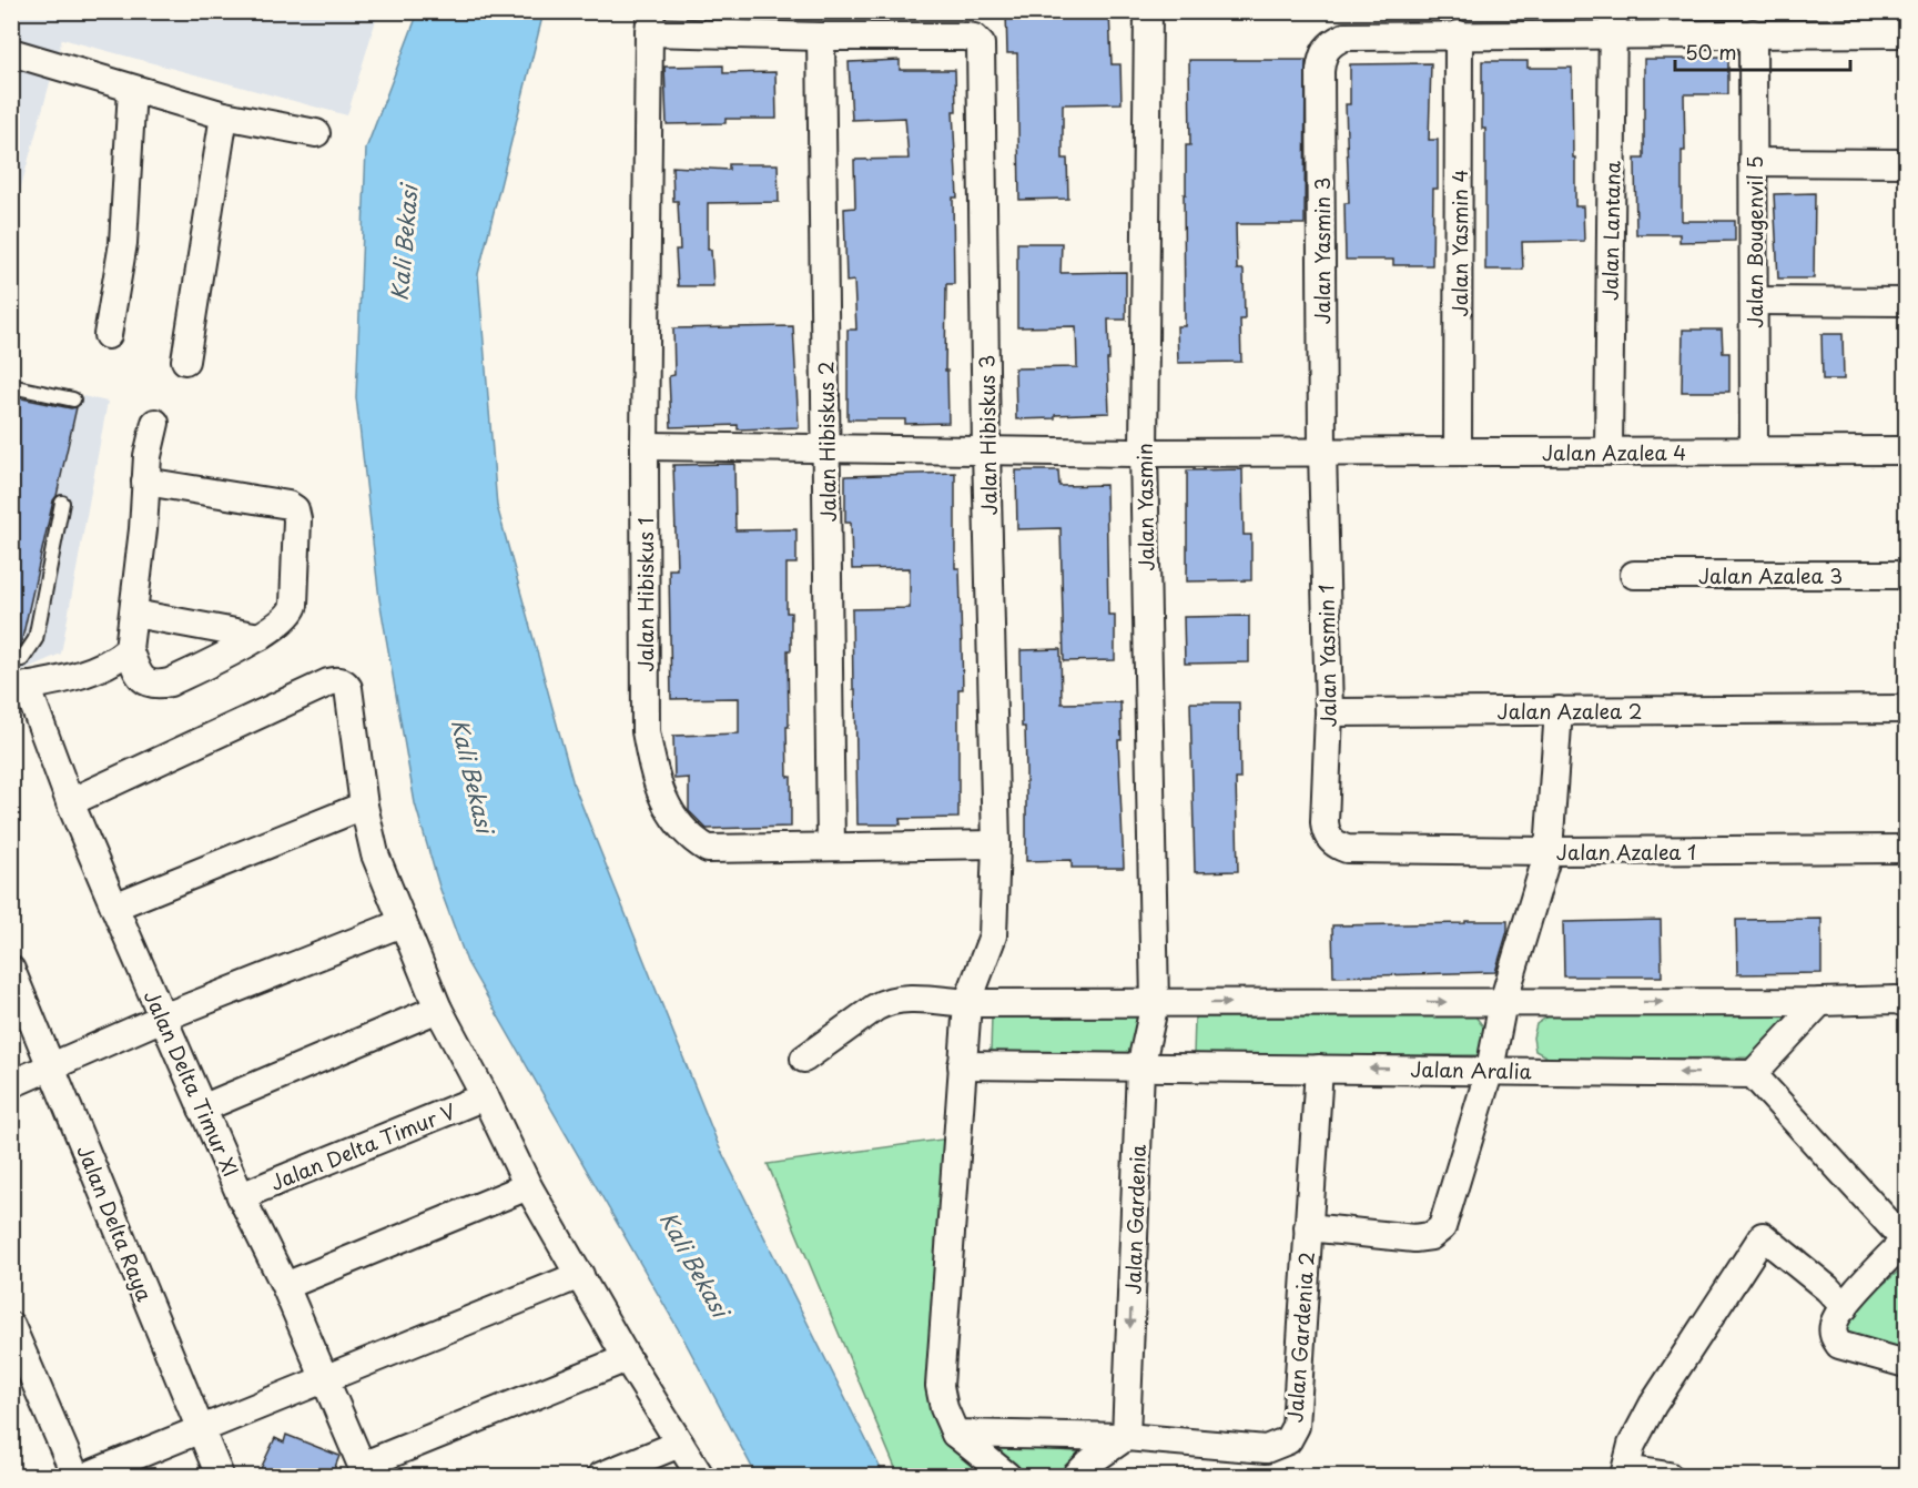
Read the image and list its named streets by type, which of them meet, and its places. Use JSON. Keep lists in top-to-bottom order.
{
  "streets": {
    "street": [
      "Jalan Lantana",
      "Jalan Bougenvil 5",
      "Jalan Yasmin 4",
      "Jalan Yasmin 3",
      "Jalan Hibiskus 3",
      "Jalan Hibiskus 2",
      "Jalan Azalea 4",
      "Jalan Yasmin",
      "Jalan Azalea 3",
      "Jalan Hibiskus 1",
      "Jalan Yasmin 1",
      "Jalan Azalea 2",
      "Jalan Azalea 1",
      "Jalan Aralia",
      "Jalan Delta Timur XI",
      "Jalan Delta Timur V",
      "Jalan Gardenia",
      "Jalan Delta Raya",
      "Jalan Gardenia 2"
    ]
  },
  "crossings": [
    ["Jalan Lantana", "Jalan Azalea 4"],
    ["Jalan Bougenvil 5", "Jalan Azalea 4"],
    ["Jalan Yasmin 4", "Jalan Yasmin 3"],
    ["Jalan Yasmin 4", "Jalan Azalea 4"],
    ["Jalan Yasmin 3", "Jalan Azalea 4"],
    ["Jalan Yasmin 3", "Jalan Yasmin 1"],
    ["Jalan Hibiskus 3", "Jalan Hibiskus 2"],
    ["Jalan Hibiskus 3", "Jalan Azalea 4"],
    ["Jalan Hibiskus 3", "Jalan Hibiskus 1"],
    ["Jalan Hibiskus 3", "Jalan Aralia"],
    ["Jalan Hibiskus 3", "Jalan Gardenia 2"],
    ["Jalan Hibiskus 2", "Jalan Azalea 4"],
    ["Jalan Hibiskus 2", "Jalan Hibiskus 1"],
    ["Jalan Azalea 4", "Jalan Yasmin"],
    ["Jalan Azalea 4", "Jalan Hibiskus 1"],
    ["Jalan Azalea 4", "Jalan Yasmin 1"],
    ["Jalan Yasmin", "Jalan Gardenia"],
    ["Jalan Yasmin 1", "Jalan Azalea 2"],
    ["Jalan Yasmin 1", "Jalan Azalea 1"],
    ["Jalan Aralia", "Jalan Gardenia"],
    ["Jalan Aralia", "Jalan Gardenia 2"],
    ["Jalan Delta Timur XI", "Jalan Delta Timur V"],
    ["Jalan Gardenia", "Jalan Gardenia 2"]
  ],
  "one_way": ["Jalan Gardenia"],
  "water": ["Kali Bekasi"],
  "scale_bar": "50 m"
}
